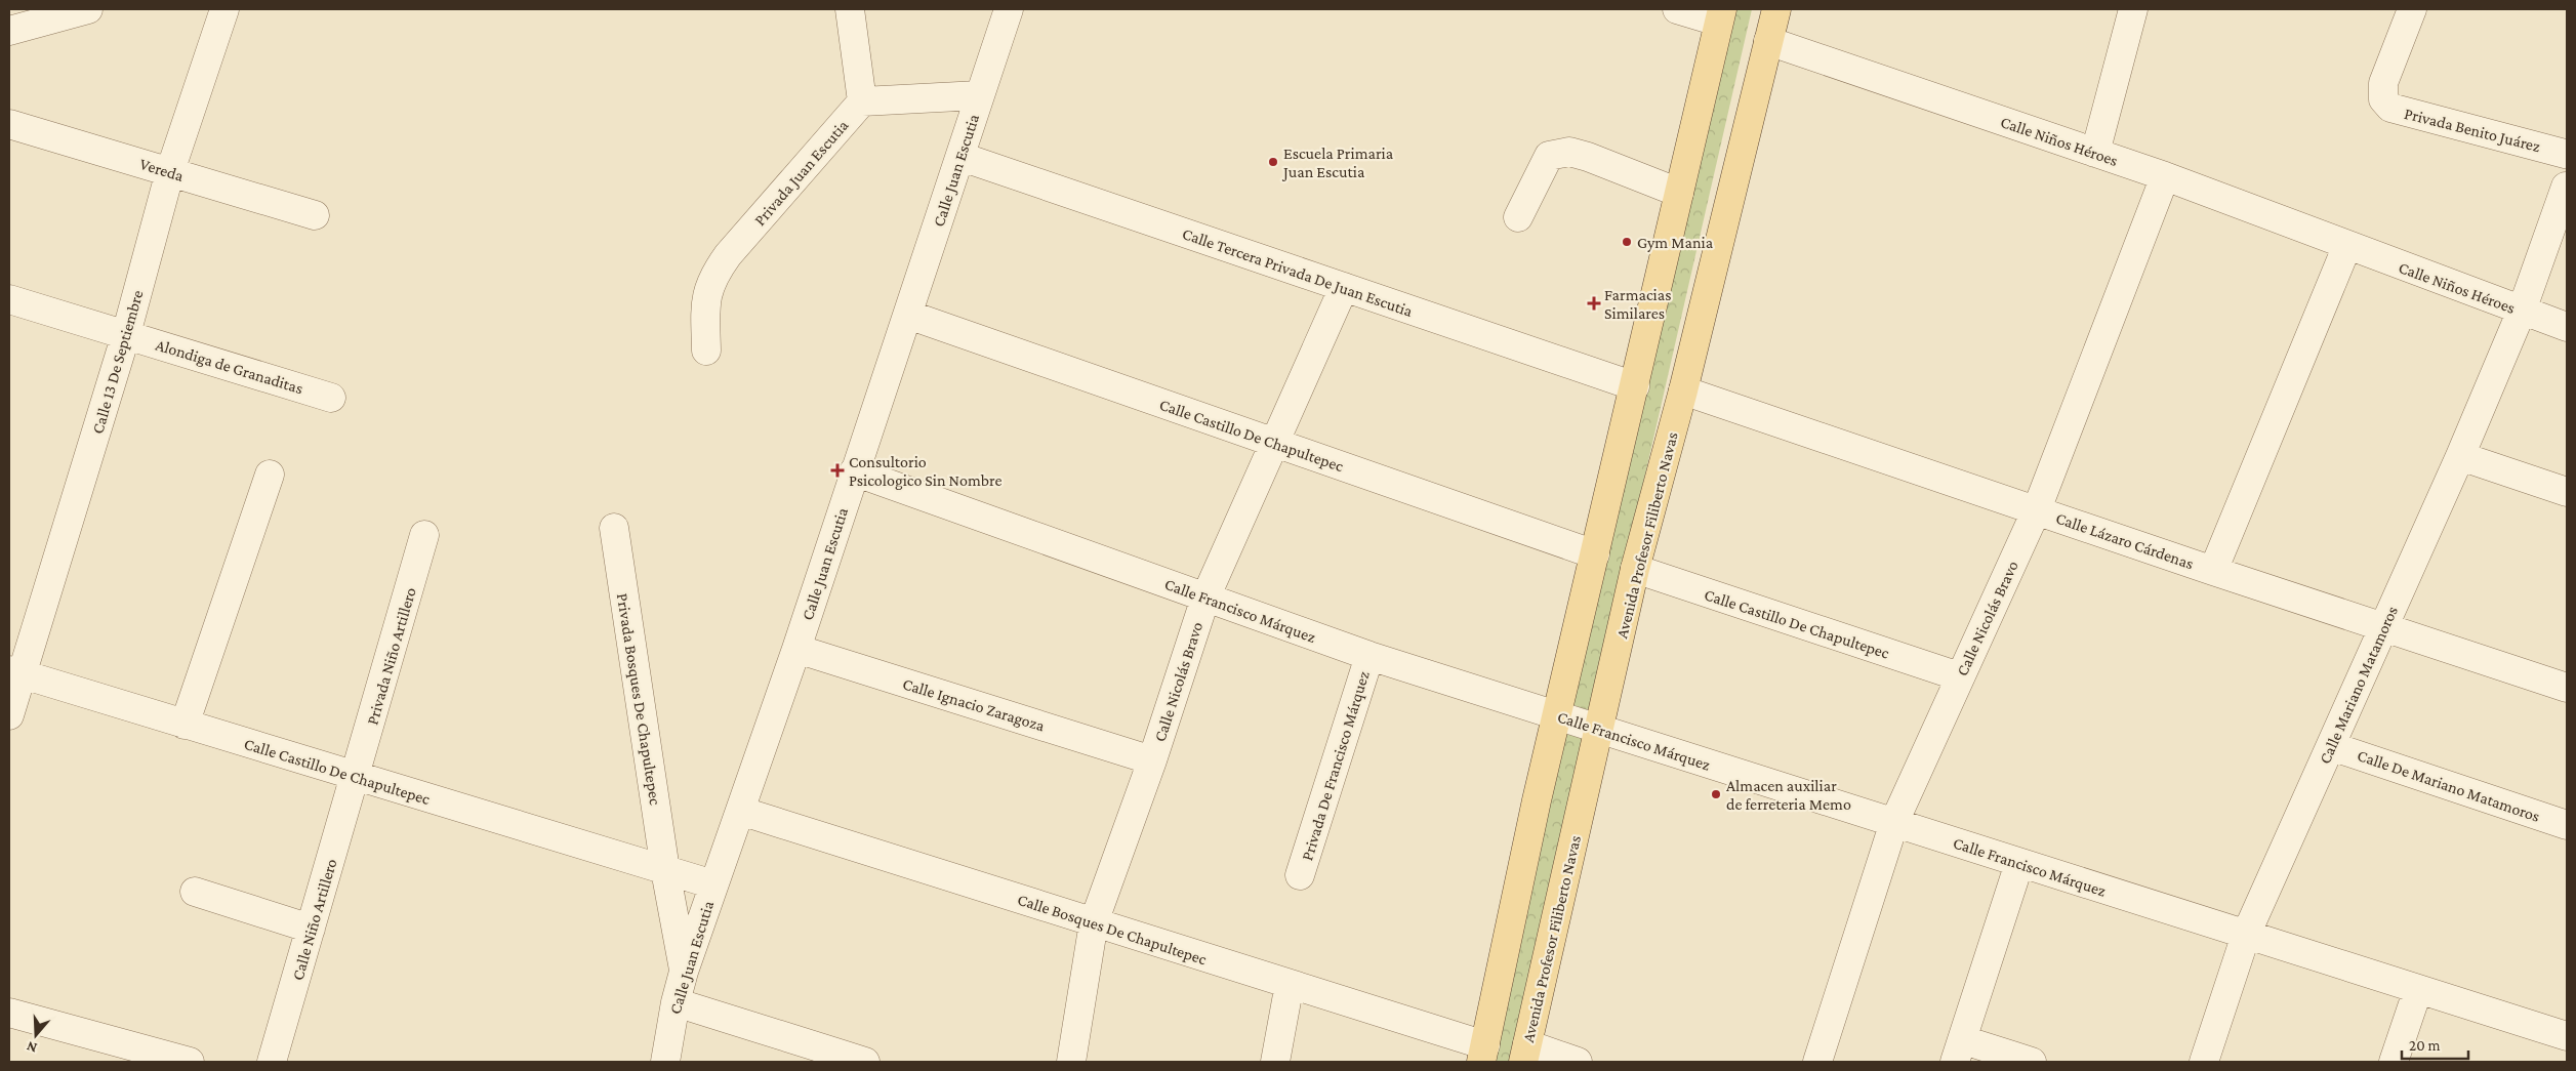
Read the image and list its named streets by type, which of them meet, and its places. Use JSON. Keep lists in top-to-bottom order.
{
  "streets": {
    "main road": ["Avenida Profesor Filiberto Navas"],
    "street": [
      "Privada Benito Juárez",
      "Calle Niños Héroes",
      "Vereda",
      "Calle Juan Escutia",
      "Privada Juan Escutia",
      "Calle Tercera Privada De Juan Escutia",
      "Calle 13 De Septiembre",
      "Alondiga de Granaditas",
      "Calle Castillo De Chapultepec",
      "Calle Lázaro Cárdenas",
      "Calle Francisco Márquez",
      "Calle Nicolás Bravo",
      "Privada Niño Artillero",
      "Calle Mariano Matamoros",
      "Privada Bosques De Chapultepec",
      "Calle Ignacio Zaragoza",
      "Privada De Francisco Márquez",
      "Calle De Mariano Matamoros",
      "Calle Niño Artillero",
      "Calle Bosques De Chapultepec"
    ]
  },
  "crossings": [
    ["Calle Niños Héroes", "Avenida Profesor Filiberto Navas"],
    ["Calle Niños Héroes", "Calle Nicolás Bravo"],
    ["Calle Niños Héroes", "Calle Mariano Matamoros"],
    ["Vereda", "Calle 13 De Septiembre"],
    ["Calle Juan Escutia", "Calle Tercera Privada De Juan Escutia"],
    ["Calle Juan Escutia", "Calle Castillo De Chapultepec"],
    ["Calle Juan Escutia", "Calle Francisco Márquez"],
    ["Calle Juan Escutia", "Calle Ignacio Zaragoza"],
    ["Calle Juan Escutia", "Calle Bosques De Chapultepec"],
    ["Calle Tercera Privada De Juan Escutia", "Calle Nicolás Bravo"],
    ["Calle 13 De Septiembre", "Alondiga de Granaditas"],
    ["Calle 13 De Septiembre", "Calle Castillo De Chapultepec"],
    ["Calle Castillo De Chapultepec", "Avenida Profesor Filiberto Navas"],
    ["Calle Castillo De Chapultepec", "Calle Nicolás Bravo"],
    ["Calle Castillo De Chapultepec", "Privada Niño Artillero"],
    ["Calle Castillo De Chapultepec", "Privada Bosques De Chapultepec"],
    ["Calle Castillo De Chapultepec", "Calle Niño Artillero"],
    ["Avenida Profesor Filiberto Navas", "Calle Lázaro Cárdenas"],
    ["Avenida Profesor Filiberto Navas", "Calle Francisco Márquez"],
    ["Calle Lázaro Cárdenas", "Calle Nicolás Bravo"],
    ["Calle Lázaro Cárdenas", "Calle Mariano Matamoros"],
    ["Calle Francisco Márquez", "Calle Nicolás Bravo"],
    ["Calle Francisco Márquez", "Calle Mariano Matamoros"],
    ["Calle Francisco Márquez", "Privada De Francisco Márquez"],
    ["Calle Nicolás Bravo", "Calle Ignacio Zaragoza"],
    ["Calle Nicolás Bravo", "Calle Bosques De Chapultepec"],
    ["Privada Niño Artillero", "Calle Niño Artillero"],
    ["Calle Mariano Matamoros", "Calle De Mariano Matamoros"]
  ],
  "places": {
    "other": ["Escuela Primaria Juan Escutia", "Gym Mania", "Almacen auxiliar de ferreteria Memo"],
    "health": ["Farmacias Similares", "Consultorio Psicologico Sin Nombre"]
  },
  "scale_bar": "20 m",
  "north": "bottom"
}
